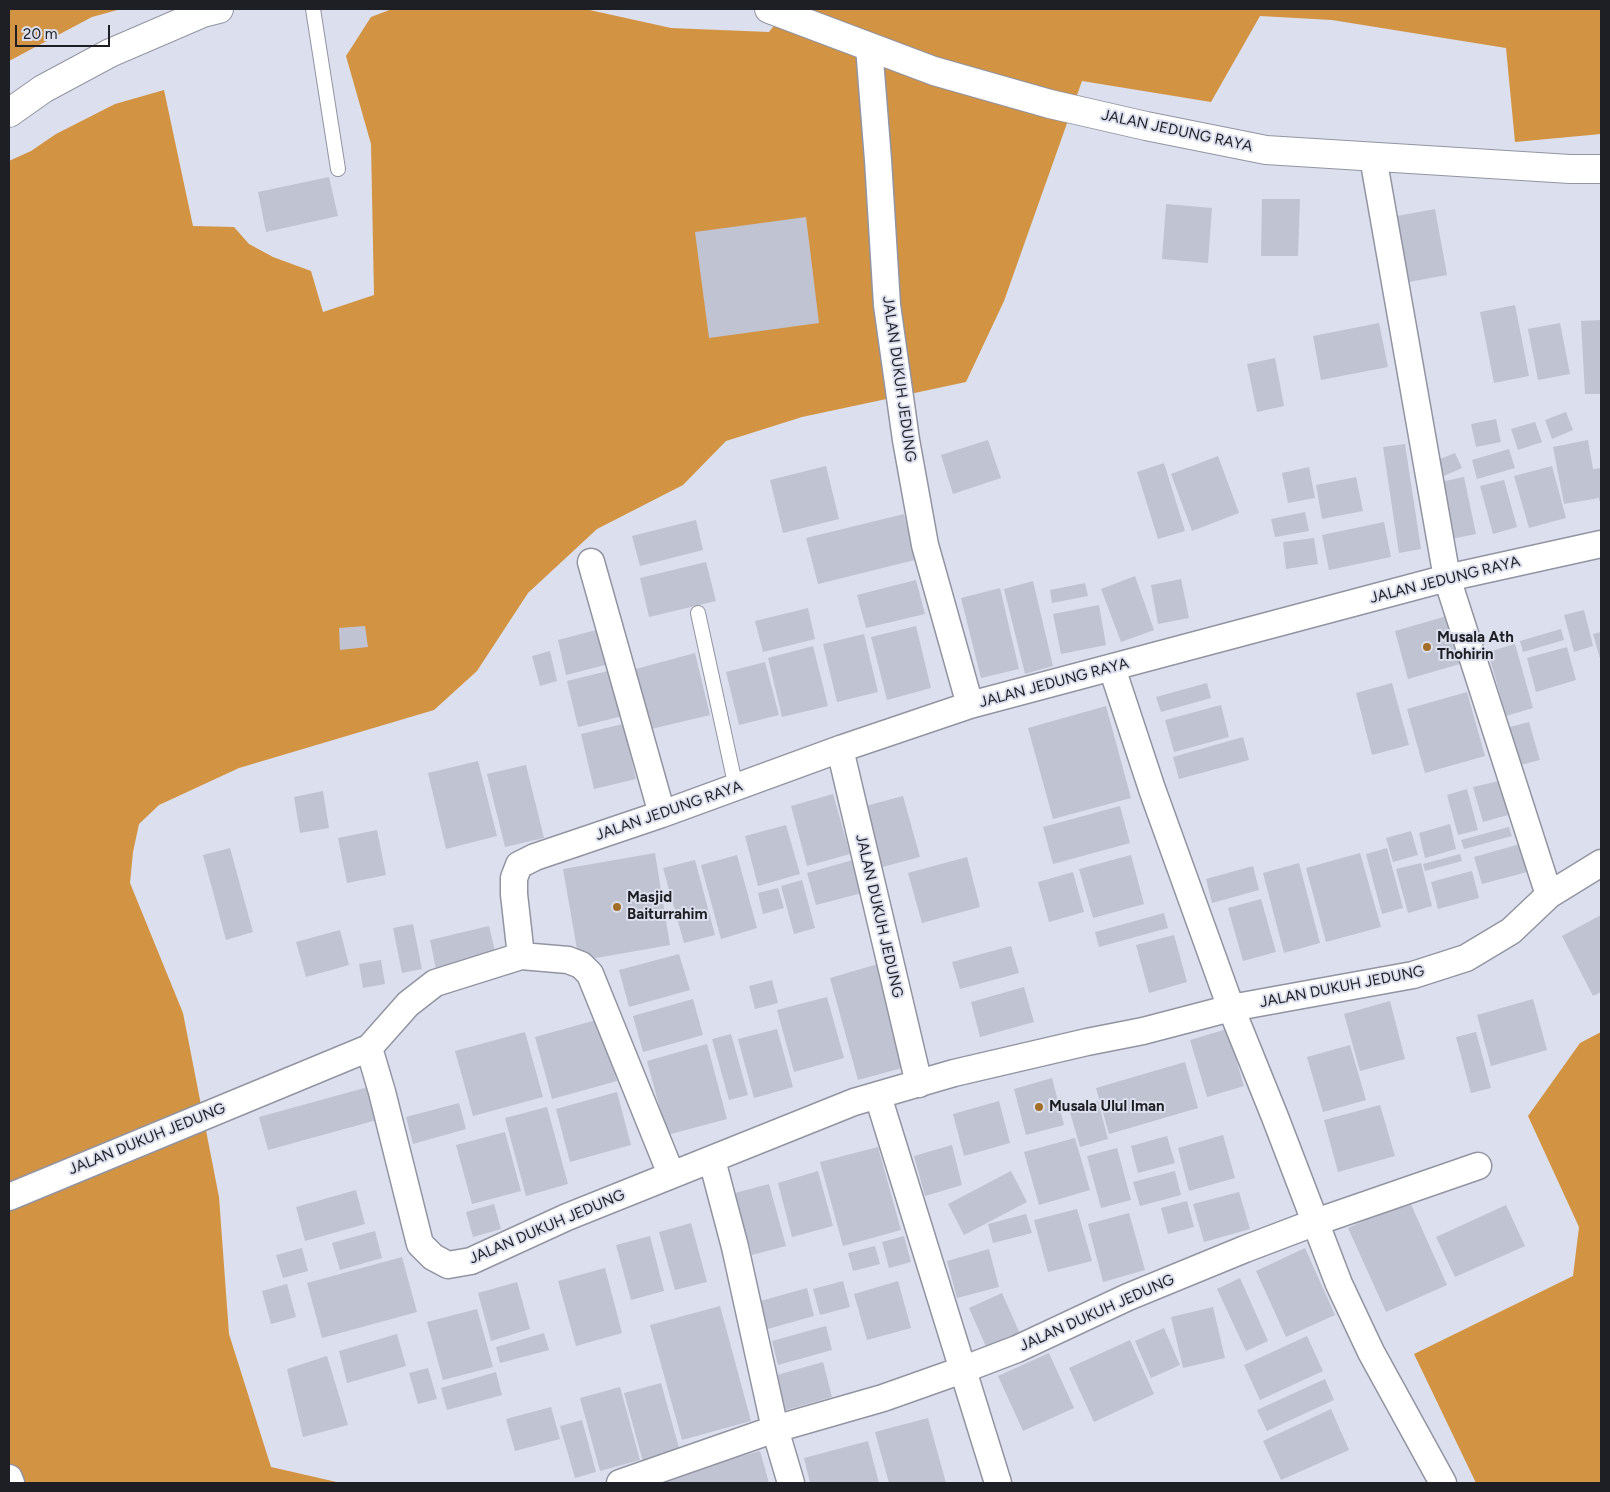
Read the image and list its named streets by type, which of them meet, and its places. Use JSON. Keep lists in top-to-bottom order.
{
  "streets": {
    "street": ["JALAN JEDUNG RAYA", "JALAN DUKUH JEDUNG"]
  },
  "crossings": [
    ["JALAN JEDUNG RAYA", "JALAN DUKUH JEDUNG"]
  ],
  "places": ["Musala Ath Thohirin", "Masjid Baiturrahim", "Musala Ulul Iman"],
  "scale_bar": "20 m"
}
